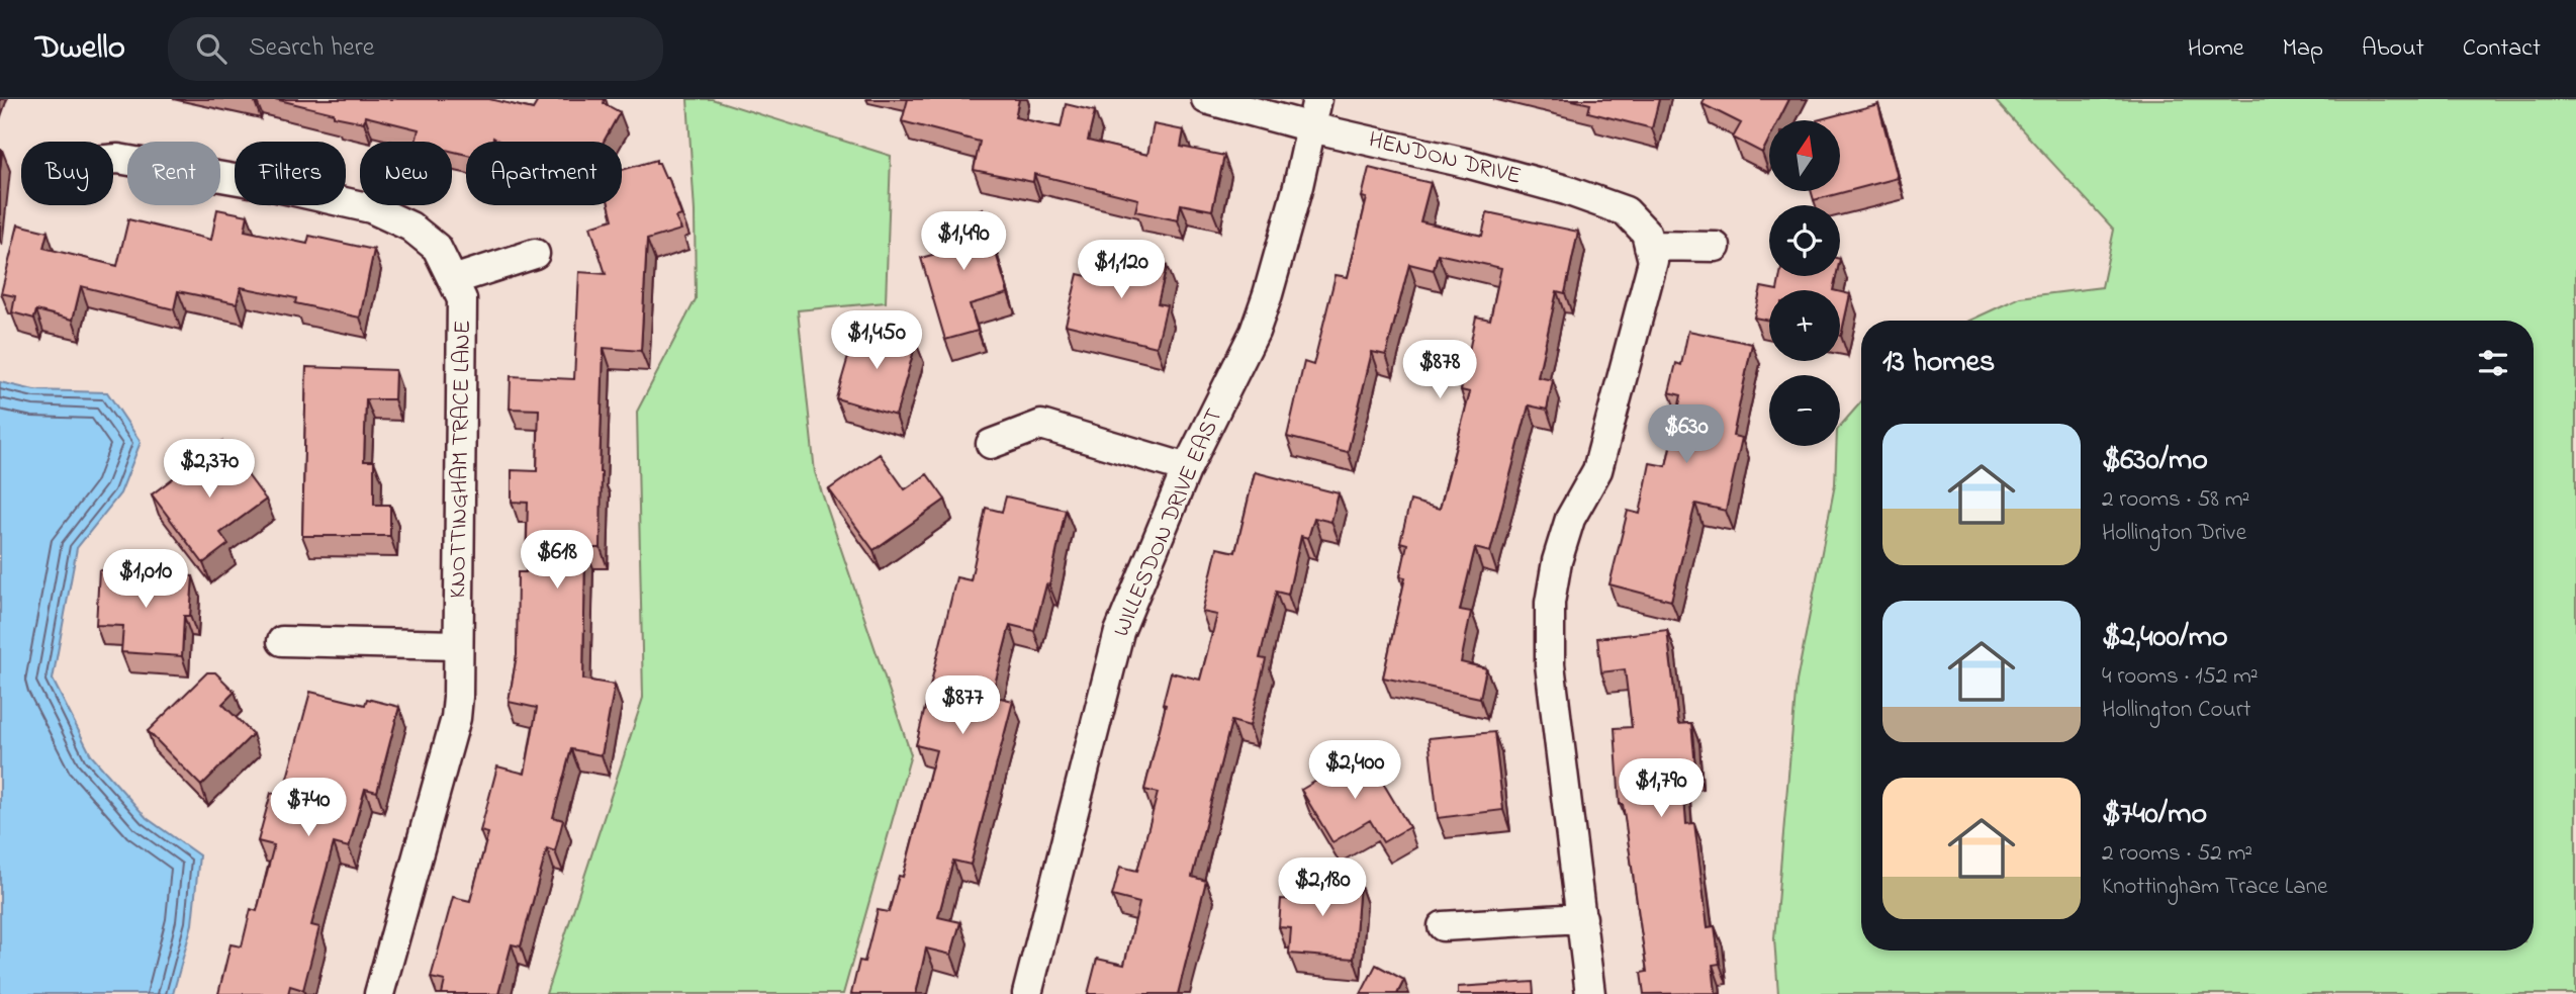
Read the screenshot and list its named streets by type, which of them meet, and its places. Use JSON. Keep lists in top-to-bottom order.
{
  "streets": {
    "street": ["HENDON DRIVE", "KNOTTINGHAM TRACE LANE", "WILLESDON DRIVE EAST"]
  },
  "crossings": [
    ["HENDON DRIVE", "WILLESDON DRIVE EAST"]
  ],
  "north": "top",
  "page": {
    "header": "Dwello",
    "search": "Search here",
    "nav": [
      "Home",
      "Map",
      "About",
      "Contact"
    ],
    "map_buttons": ["+", "−"],
    "chip": [
      "Buy",
      "Rent",
      "Filters",
      "New",
      "Apartment"
    ],
    "price": [
      "$1,490",
      "$1,120",
      "$1,450",
      "$878",
      "$630",
      "$2,370",
      "$618",
      "$1,010",
      "$877",
      "$2,400",
      "$1,790",
      "$740",
      "$2,180"
    ],
    "heading": "13 homes",
    "list": [
      {
        "name": "$630/mo",
        "note": "2 rooms · 58 m² · Hollington Drive"
      },
      {
        "name": "$2,400/mo",
        "note": "4 rooms · 152 m² · Hollington Court"
      },
      {
        "name": "$740/mo",
        "note": "2 rooms · 52 m² · Knottingham Trace Lane"
      }
    ]
  }
}
